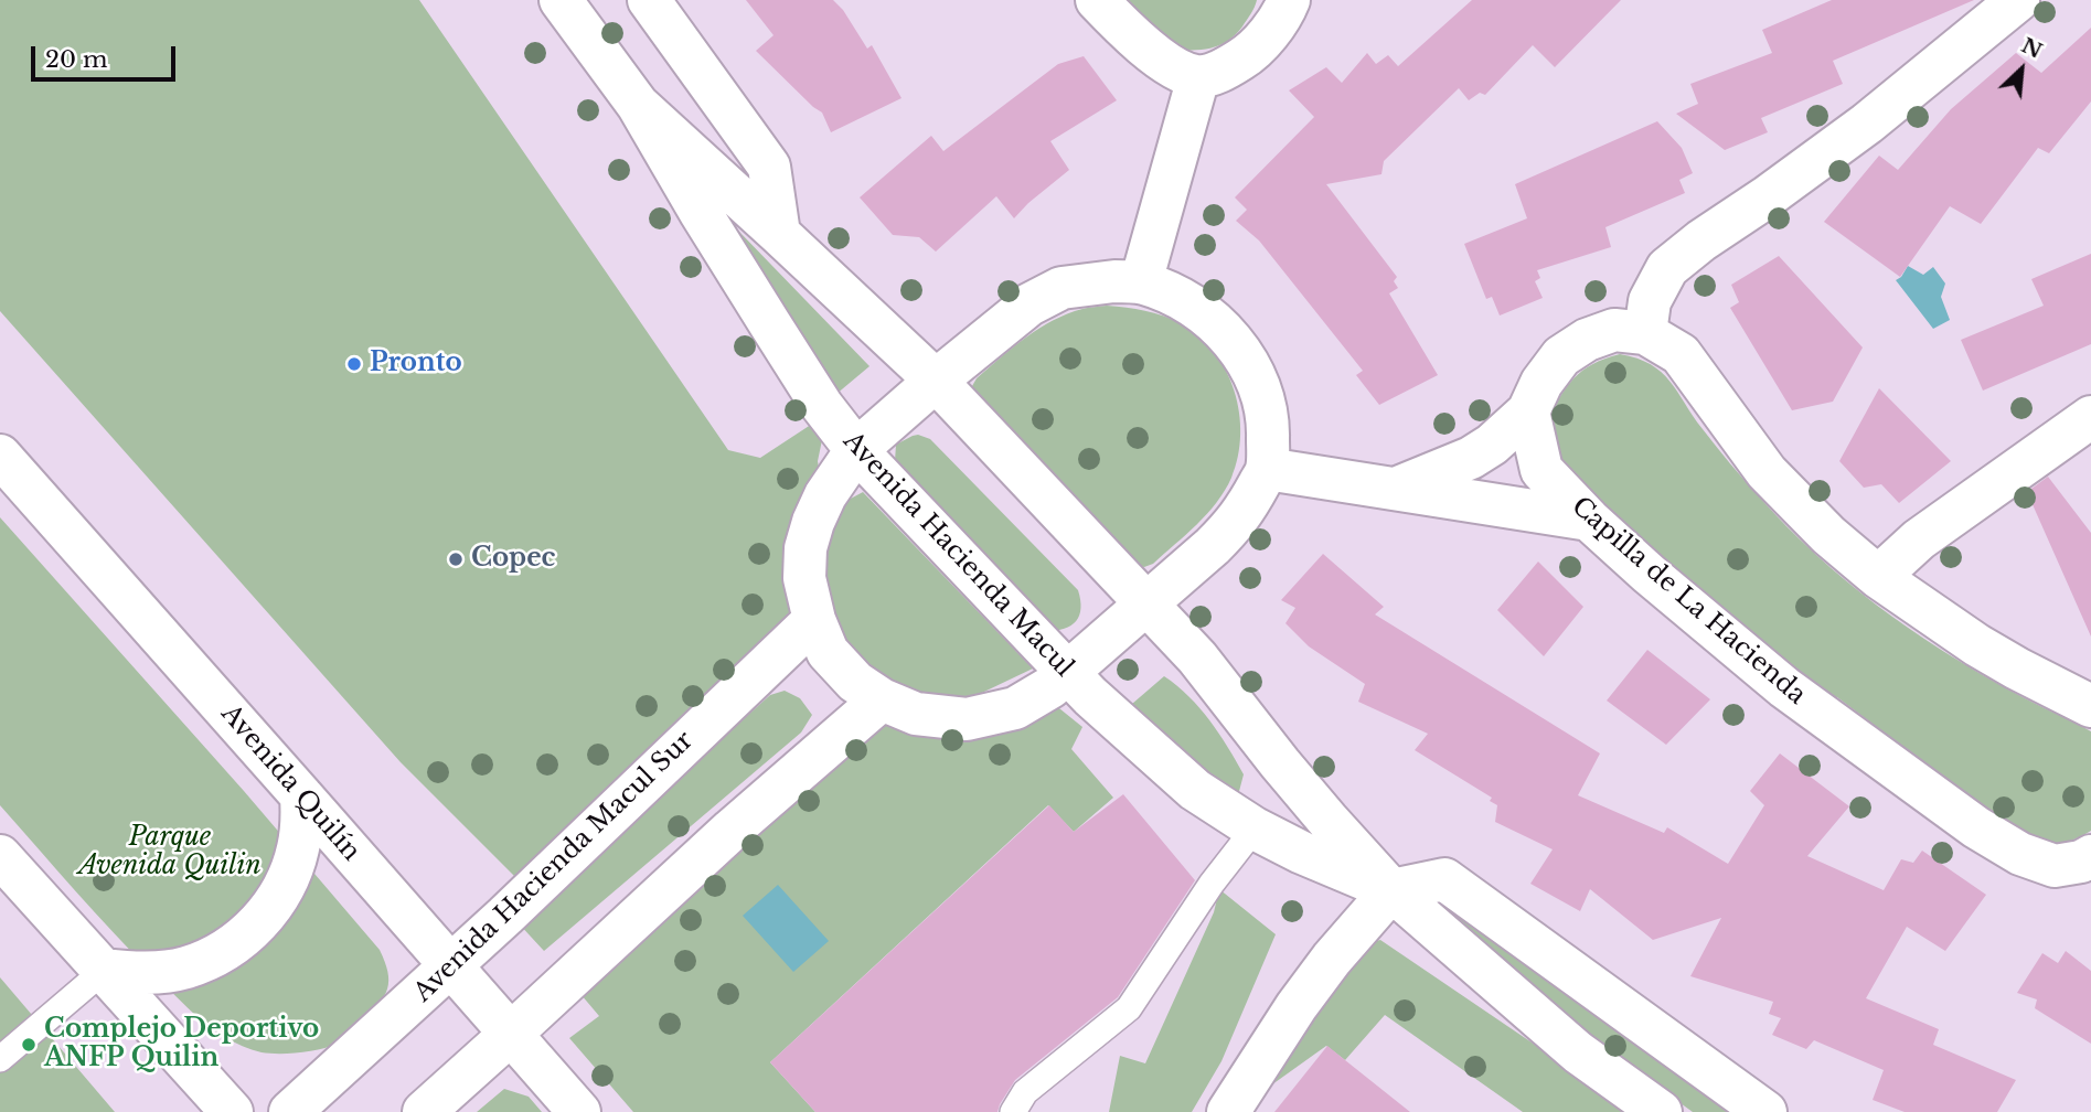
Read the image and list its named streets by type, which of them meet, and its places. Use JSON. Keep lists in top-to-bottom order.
{
  "streets": {
    "street": [
      "Avenida Hacienda Macul",
      "Capilla de La Hacienda",
      "Avenida Quilín",
      "Avenida Hacienda Macul Sur"
    ]
  },
  "crossings": [
    ["Avenida Quilín", "Avenida Hacienda Macul Sur"]
  ],
  "parks": ["Parque Avenida Quilin"],
  "places": ["Pronto", "Copec", "Complejo Deportivo ANFP Quilin"],
  "scale_bar": "20 m",
  "north": "top right"
}
